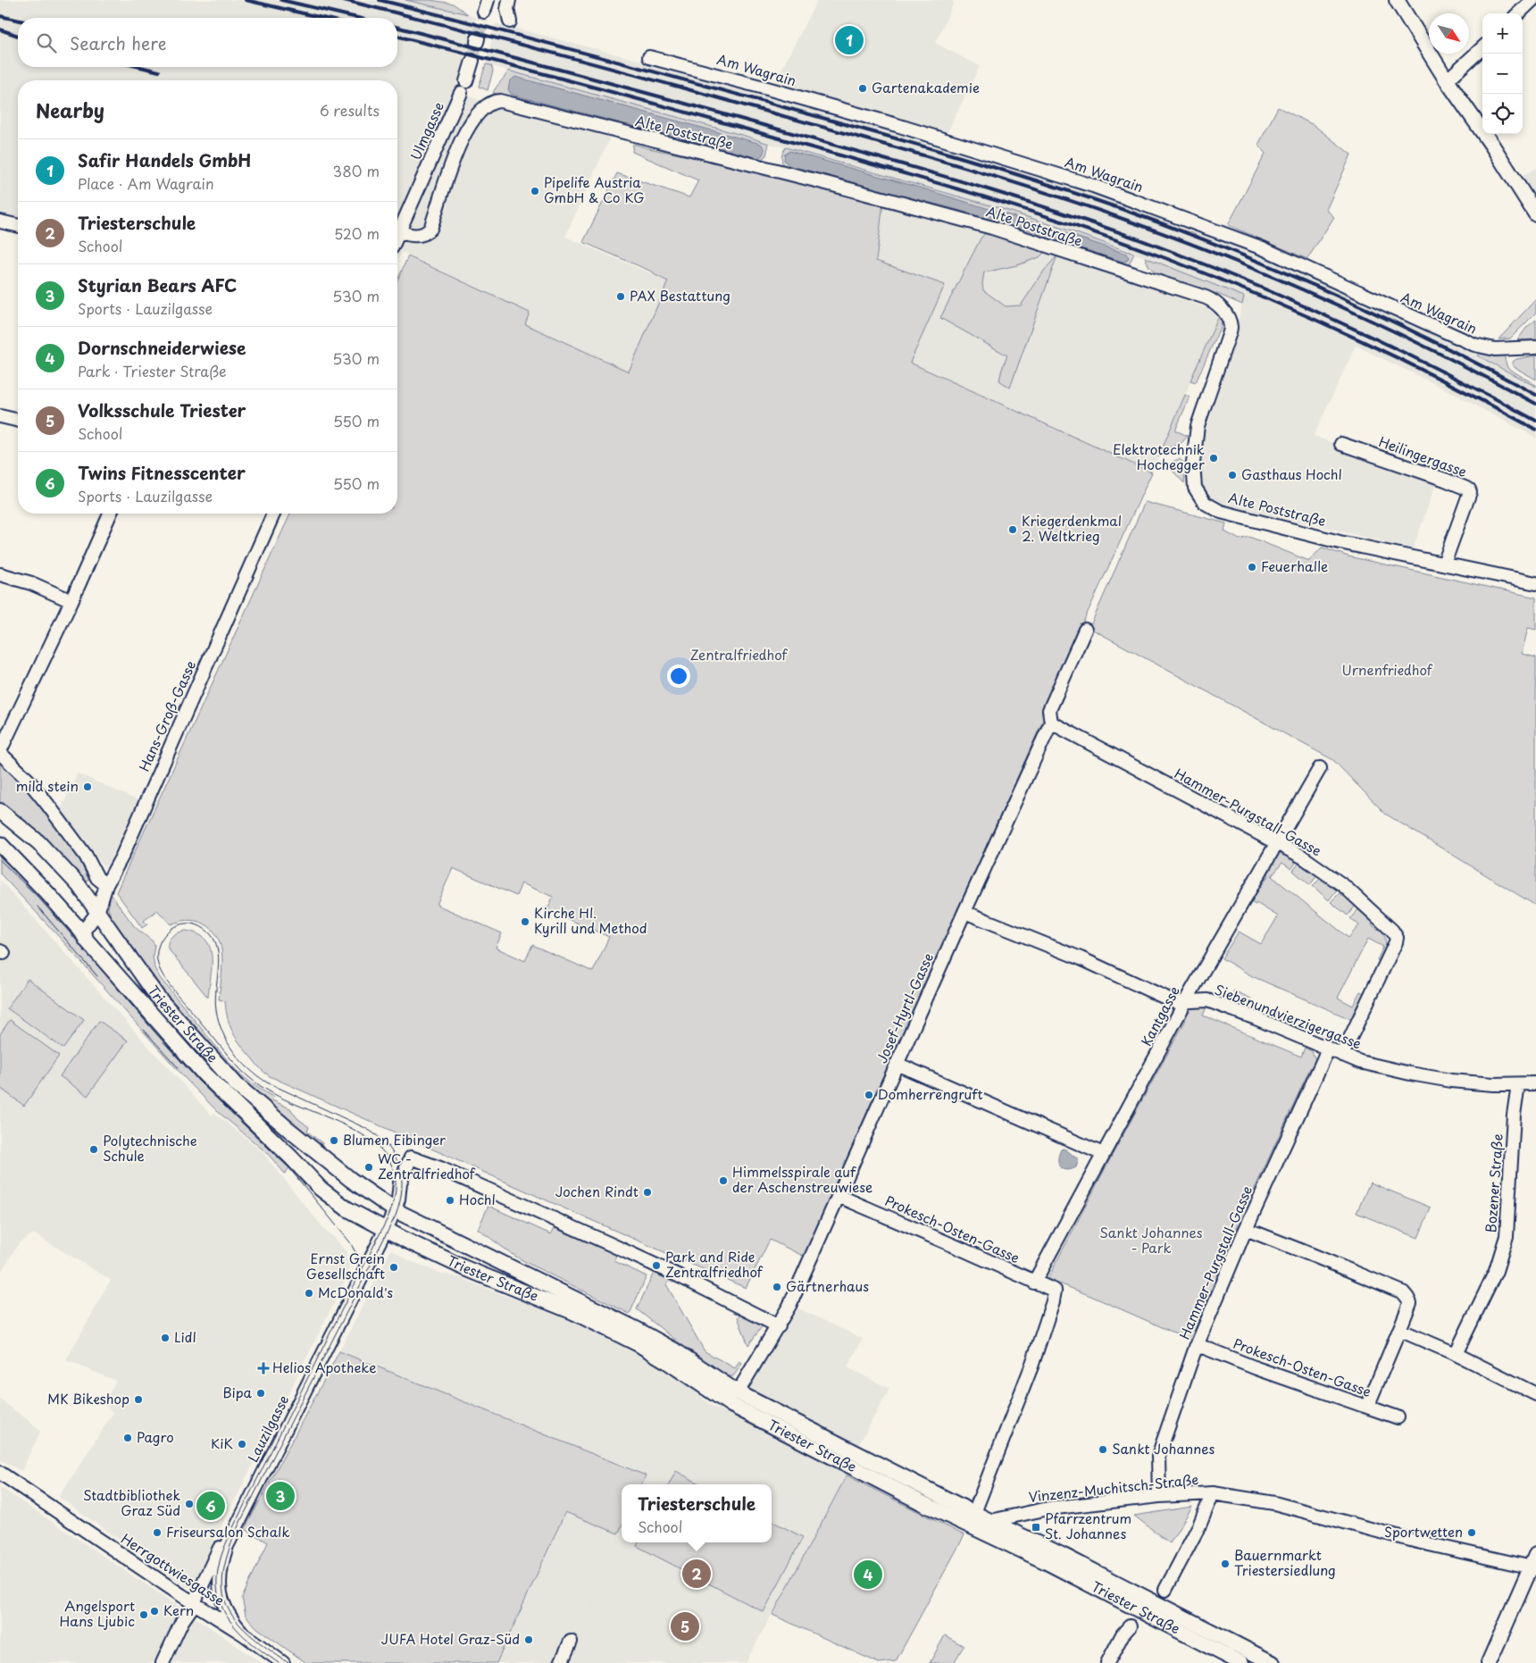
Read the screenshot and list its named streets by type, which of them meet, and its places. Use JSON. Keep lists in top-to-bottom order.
{
  "streets": {
    "main road": ["Triester Straße"],
    "street": [
      "Am Wagrain",
      "Ulmgasse",
      "Alte Poststraße",
      "Heilingergasse",
      "Hans-Groß-Gasse",
      "Hammer-Purgstall-Gasse",
      "Josef-Hyrtl-Gasse",
      "Kantgasse",
      "Siebenundvierzigergasse",
      "Bozener Straße",
      "Prokesch-Osten-Gasse",
      "Lauzilgasse",
      "Vinzenz-Muchitsch-Straße",
      "Herrgottwiesgasse"
    ]
  },
  "crossings": [
    ["Ulmgasse", "Alte Poststraße"],
    ["Alte Poststraße", "Heilingergasse"],
    ["Hans-Groß-Gasse", "Triester Straße"],
    ["Hammer-Purgstall-Gasse", "Josef-Hyrtl-Gasse"],
    ["Hammer-Purgstall-Gasse", "Kantgasse"],
    ["Hammer-Purgstall-Gasse", "Siebenundvierzigergasse"],
    ["Hammer-Purgstall-Gasse", "Prokesch-Osten-Gasse"],
    ["Hammer-Purgstall-Gasse", "Vinzenz-Muchitsch-Straße"],
    ["Josef-Hyrtl-Gasse", "Siebenundvierzigergasse"],
    ["Josef-Hyrtl-Gasse", "Triester Straße"],
    ["Josef-Hyrtl-Gasse", "Prokesch-Osten-Gasse"],
    ["Kantgasse", "Siebenundvierzigergasse"],
    ["Kantgasse", "Prokesch-Osten-Gasse"],
    ["Siebenundvierzigergasse", "Bozener Straße"],
    ["Triester Straße", "Prokesch-Osten-Gasse"],
    ["Triester Straße", "Lauzilgasse"],
    ["Triester Straße", "Vinzenz-Muchitsch-Straße"],
    ["Lauzilgasse", "Herrgottwiesgasse"]
  ],
  "parks": ["Zentralfriedhof", "Urnenfriedhof", "Sankt Johannes - Park"],
  "places": {
    "other": [
      "Gartenakademie",
      "Pipelife Austria GmbH & Co KG",
      "PAX Bestattung",
      "Elektrotechnik Hochegger",
      "Gasthaus Hochl",
      "Kriegerdenkmal 2. Weltkrieg",
      "Feuerhalle",
      "mild stein",
      "Kirche Hl. Kyrill und Method",
      "Domherrengruft",
      "Blumen Eibinger",
      "Polytechnische Schule",
      "WC - Zentralfriedhof",
      "Himmelsspirale auf der Aschenstreuwiese",
      "Jochen Rindt",
      "Hochl",
      "Park and Ride Zentralfriedhof",
      "Ernst Grein Gesellschaft",
      "Gärtnerhaus",
      "McDonald's",
      "Lidl",
      "Bipa",
      "MK Bikeshop",
      "Pagro",
      "KiK",
      "Sankt Johannes",
      "Stadtbibliothek Graz Süd",
      "Friseursalon Schalk",
      "Sportwetten",
      "Bauernmarkt Triestersiedlung",
      "Kern",
      "Angelsport Hans Ljubic",
      "JUFA Hotel Graz-Süd"
    ],
    "health": ["Helios Apotheke"],
    "transit": ["Pfarrzentrum St. Johannes"]
  },
  "north": "bottom right",
  "page": {
    "map_buttons": ["+", "−"],
    "search": "Search here",
    "pins": [
      "1",
      "3",
      "6",
      "2",
      "4",
      "5"
    ],
    "heading": ["Nearby", "6 results"],
    "list": [
      {
        "mark": "1",
        "name": "Safir Handels GmbH",
        "note": "Place · Am Wagrain",
        "value": "380 m"
      },
      {
        "mark": "2",
        "name": "Triesterschule",
        "note": "School",
        "value": "520 m"
      },
      {
        "mark": "3",
        "name": "Styrian Bears AFC",
        "note": "Sports · Lauzilgasse",
        "value": "530 m"
      },
      {
        "mark": "4",
        "name": "Dornschneiderwiese",
        "note": "Park · Triester Straße",
        "value": "530 m"
      },
      {
        "mark": "5",
        "name": "Volksschule Triester",
        "note": "School",
        "value": "550 m"
      },
      {
        "mark": "6",
        "name": "Twins Fitnesscenter",
        "note": "Sports · Lauzilgasse",
        "value": "550 m"
      }
    ],
    "popup": ["Triesterschule", "School"]
  }
}
